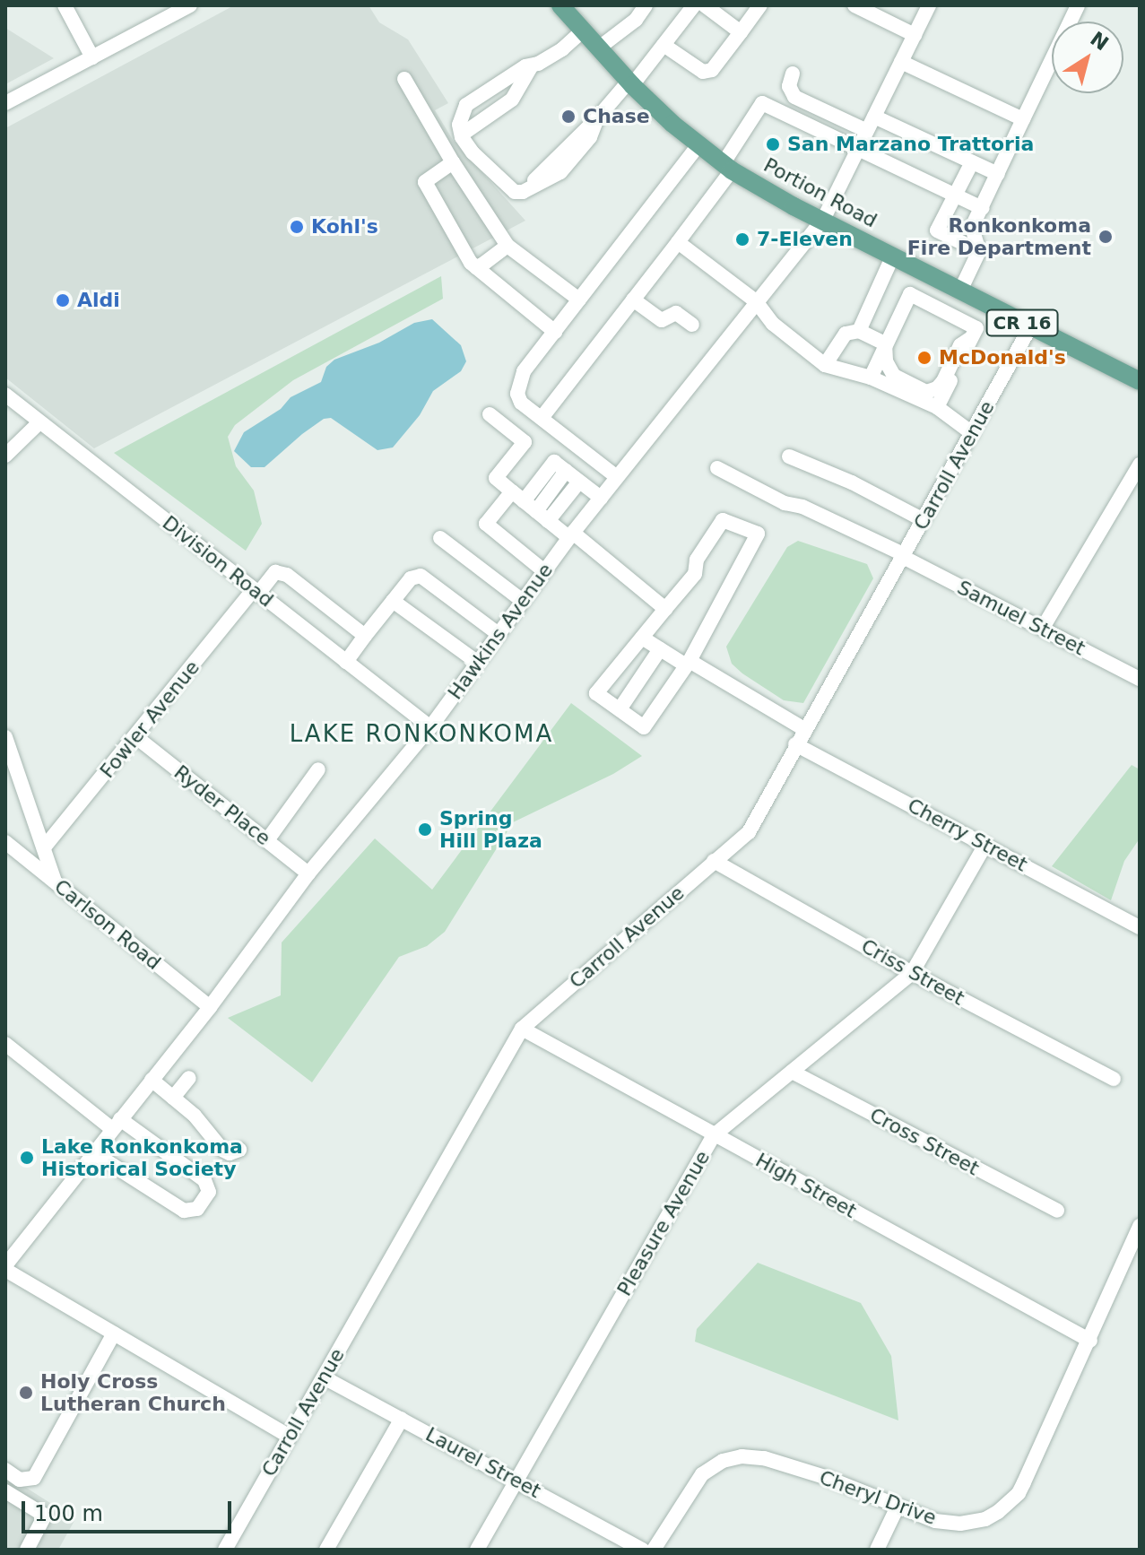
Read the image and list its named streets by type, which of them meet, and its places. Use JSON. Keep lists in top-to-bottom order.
{
  "streets": {
    "main road": ["Portion Road", "CR 16"],
    "street": [
      "Carroll Avenue",
      "Division Road",
      "Samuel Street",
      "Hawkins Avenue",
      "Fowler Avenue",
      "Ryder Place",
      "Cherry Street",
      "Carlson Road",
      "Criss Street",
      "Cross Street",
      "High Street",
      "Pleasure Avenue",
      "Laurel Street",
      "Cheryl Drive"
    ]
  },
  "crossings": [
    ["Portion Road", "Carroll Avenue"],
    ["Portion Road", "Hawkins Avenue"],
    ["Carroll Avenue", "Samuel Street"],
    ["Carroll Avenue", "Cherry Street"],
    ["Carroll Avenue", "Criss Street"],
    ["Carroll Avenue", "High Street"],
    ["Carroll Avenue", "Laurel Street"],
    ["Division Road", "Hawkins Avenue"],
    ["Division Road", "Fowler Avenue"],
    ["Hawkins Avenue", "Ryder Place"],
    ["Hawkins Avenue", "Carlson Road"],
    ["Fowler Avenue", "Ryder Place"],
    ["Cherry Street", "Pleasure Avenue"],
    ["Criss Street", "Pleasure Avenue"],
    ["Cross Street", "Pleasure Avenue"],
    ["High Street", "Pleasure Avenue"],
    ["High Street", "Cheryl Drive"],
    ["Pleasure Avenue", "Laurel Street"]
  ],
  "districts": ["LAKE RONKONKOMA"],
  "places": [
    "Chase",
    "San Marzano Trattoria",
    "Kohl's",
    "Ronkonkoma Fire Department",
    "7-Eleven",
    "Aldi",
    "McDonald's",
    "Spring Hill Plaza",
    "Lake Ronkonkoma Historical Society",
    "Holy Cross Lutheran Church"
  ],
  "scale_bar": "100 m",
  "north": "top right"
}
